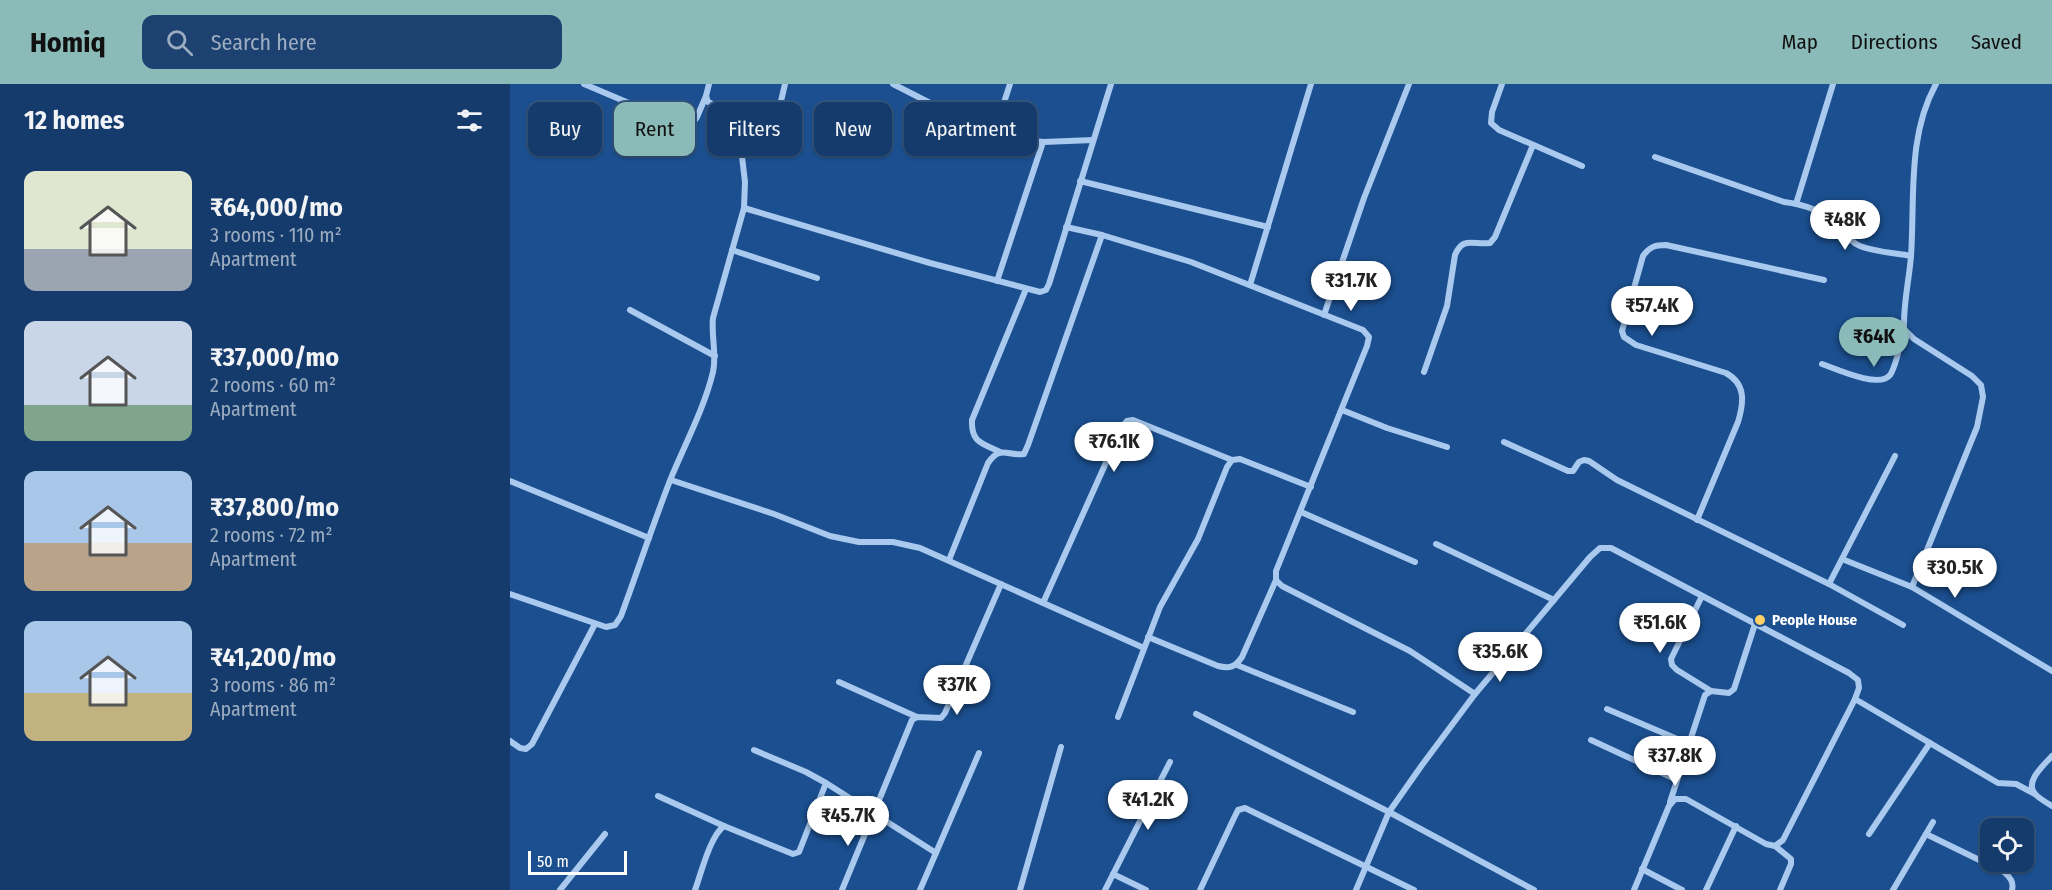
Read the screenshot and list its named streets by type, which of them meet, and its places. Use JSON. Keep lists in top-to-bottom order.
{
  "places": ["People House"],
  "scale_bar": "50 m",
  "page": {
    "header": "Homiq",
    "search": "Search here",
    "nav": ["Map", "Directions", "Saved"],
    "heading": "12 homes",
    "chip": [
      "Buy",
      "Rent",
      "Filters",
      "New",
      "Apartment"
    ],
    "list": [
      {
        "name": "₹64,000/mo",
        "note": "3 rooms · 110 m² · Apartment"
      },
      {
        "name": "₹37,000/mo",
        "note": "2 rooms · 60 m² · Apartment"
      },
      {
        "name": "₹37,800/mo",
        "note": "2 rooms · 72 m² · Apartment"
      },
      {
        "name": "₹41,200/mo",
        "note": "3 rooms · 86 m² · Apartment"
      }
    ],
    "price": [
      "₹48K",
      "₹31.7K",
      "₹57.4K",
      "₹64K",
      "₹76.1K",
      "₹30.5K",
      "₹51.6K",
      "₹35.6K",
      "₹37K",
      "₹37.8K",
      "₹41.2K",
      "₹45.7K"
    ],
    "scale": "50 m"
  }
}
